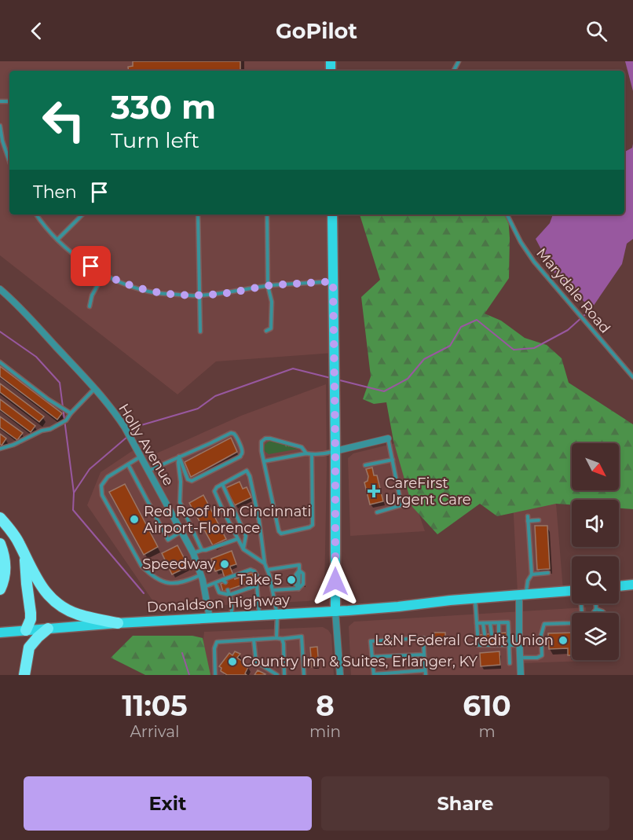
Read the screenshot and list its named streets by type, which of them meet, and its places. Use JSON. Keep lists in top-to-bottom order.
{
  "streets": {
    "main road": ["Donaldson Highway"],
    "street": ["Holly Avenue"],
    "lane": ["Marydale Road"]
  },
  "crossings": [
    ["Holly Avenue", "Donaldson Highway"]
  ],
  "places": {
    "health": ["CareFirst Urgent Care"],
    "other": [
      "Red Roof Inn Cincinnati Airport-Florence",
      "Speedway",
      "Take 5",
      "L&N Federal Credit Union",
      "Country Inn & Suites, Erlanger, KY"
    ]
  },
  "north": "bottom right",
  "page": {
    "header": "GoPilot",
    "turn": ["330 m", "Turn left"],
    "then": "Then",
    "eta": [
      "11:05",
      "Arrival",
      "8",
      "min",
      "610",
      "m"
    ],
    "buttons": ["Exit", "Share"]
  }
}
